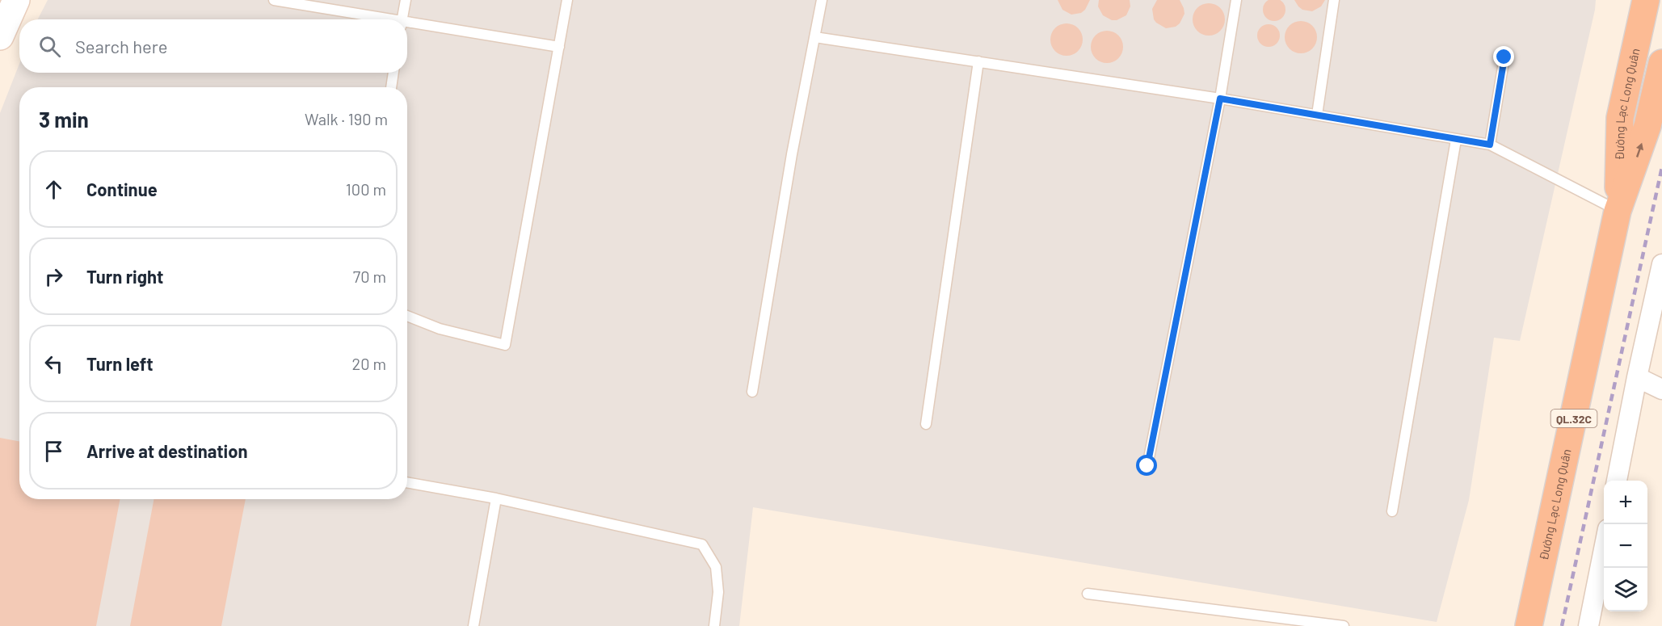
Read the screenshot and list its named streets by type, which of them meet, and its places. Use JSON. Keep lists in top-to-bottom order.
{
  "streets": {
    "highway": ["Đường Lạc Long Quân", "QL.32C"]
  },
  "page": {
    "search": "Search here",
    "heading": ["3 min", "Walk · 190 m"],
    "list": [
      ["Continue", "100 m"],
      ["Turn right", "70 m"],
      ["Turn left", "20 m"],
      "Arrive at destination"
    ],
    "map_buttons": ["+", "−"]
  }
}
